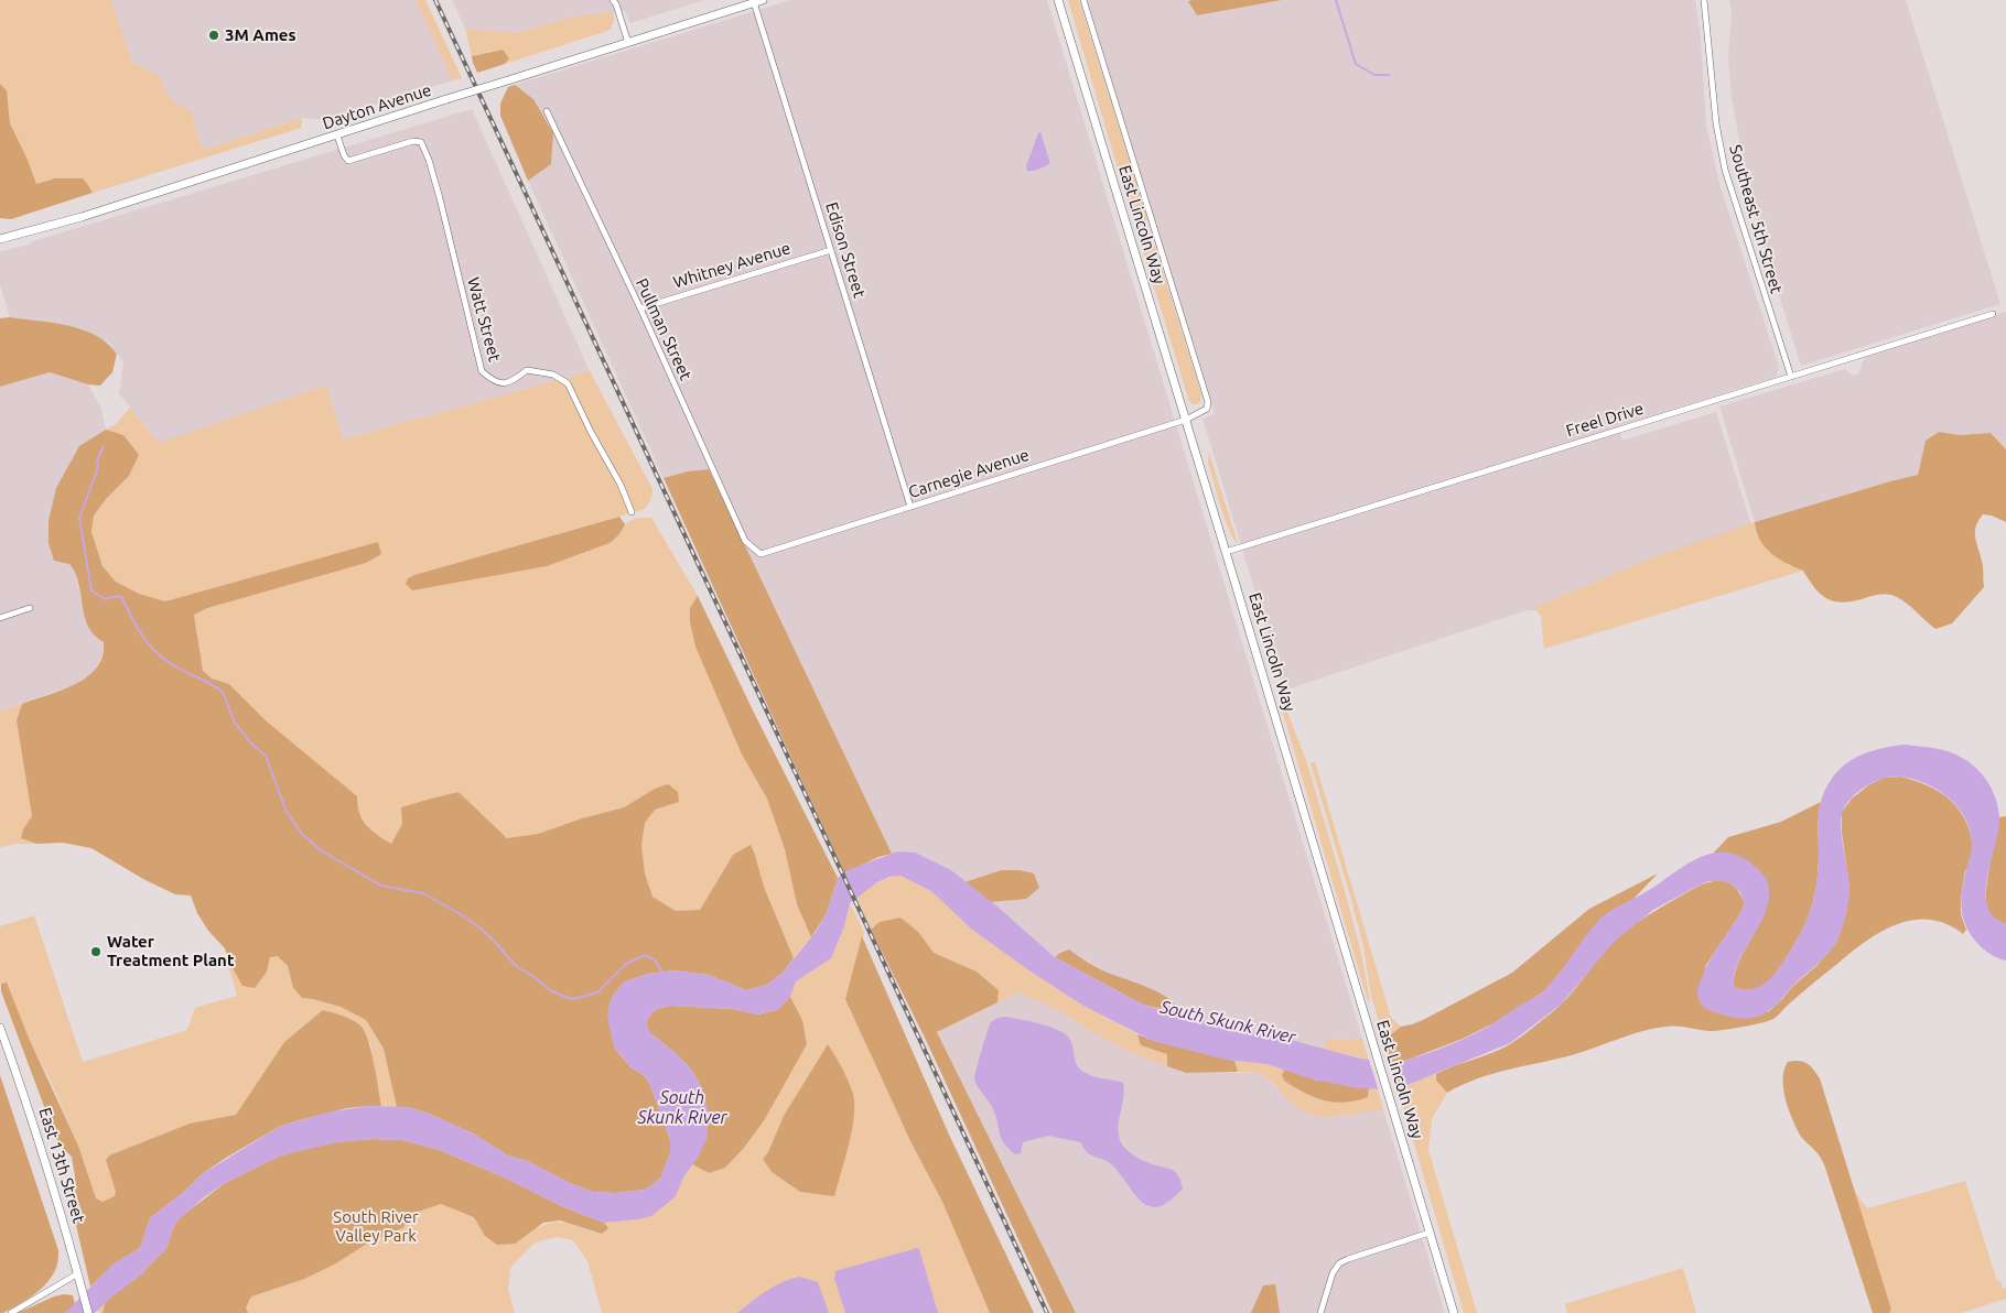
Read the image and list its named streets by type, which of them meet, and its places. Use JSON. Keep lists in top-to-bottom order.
{
  "streets": {
    "main road": ["Dayton Avenue", "East Lincoln Way", "East 13th Street"],
    "street": [
      "Southeast 5th Street",
      "Edison Street",
      "Whitney Avenue",
      "Watt Street",
      "Pullman Street",
      "Freel Drive",
      "Carnegie Avenue"
    ]
  },
  "crossings": [
    ["Dayton Avenue", "Edison Street"],
    ["Dayton Avenue", "Watt Street"],
    ["Southeast 5th Street", "Freel Drive"],
    ["East Lincoln Way", "Freel Drive"],
    ["East Lincoln Way", "Carnegie Avenue"],
    ["Edison Street", "Whitney Avenue"],
    ["Edison Street", "Carnegie Avenue"],
    ["Whitney Avenue", "Pullman Street"],
    ["Pullman Street", "Carnegie Avenue"]
  ],
  "water": ["South Skunk River"],
  "parks": ["South River Valley Park"],
  "places": ["3M Ames", "Water Treatment Plant"]
}
